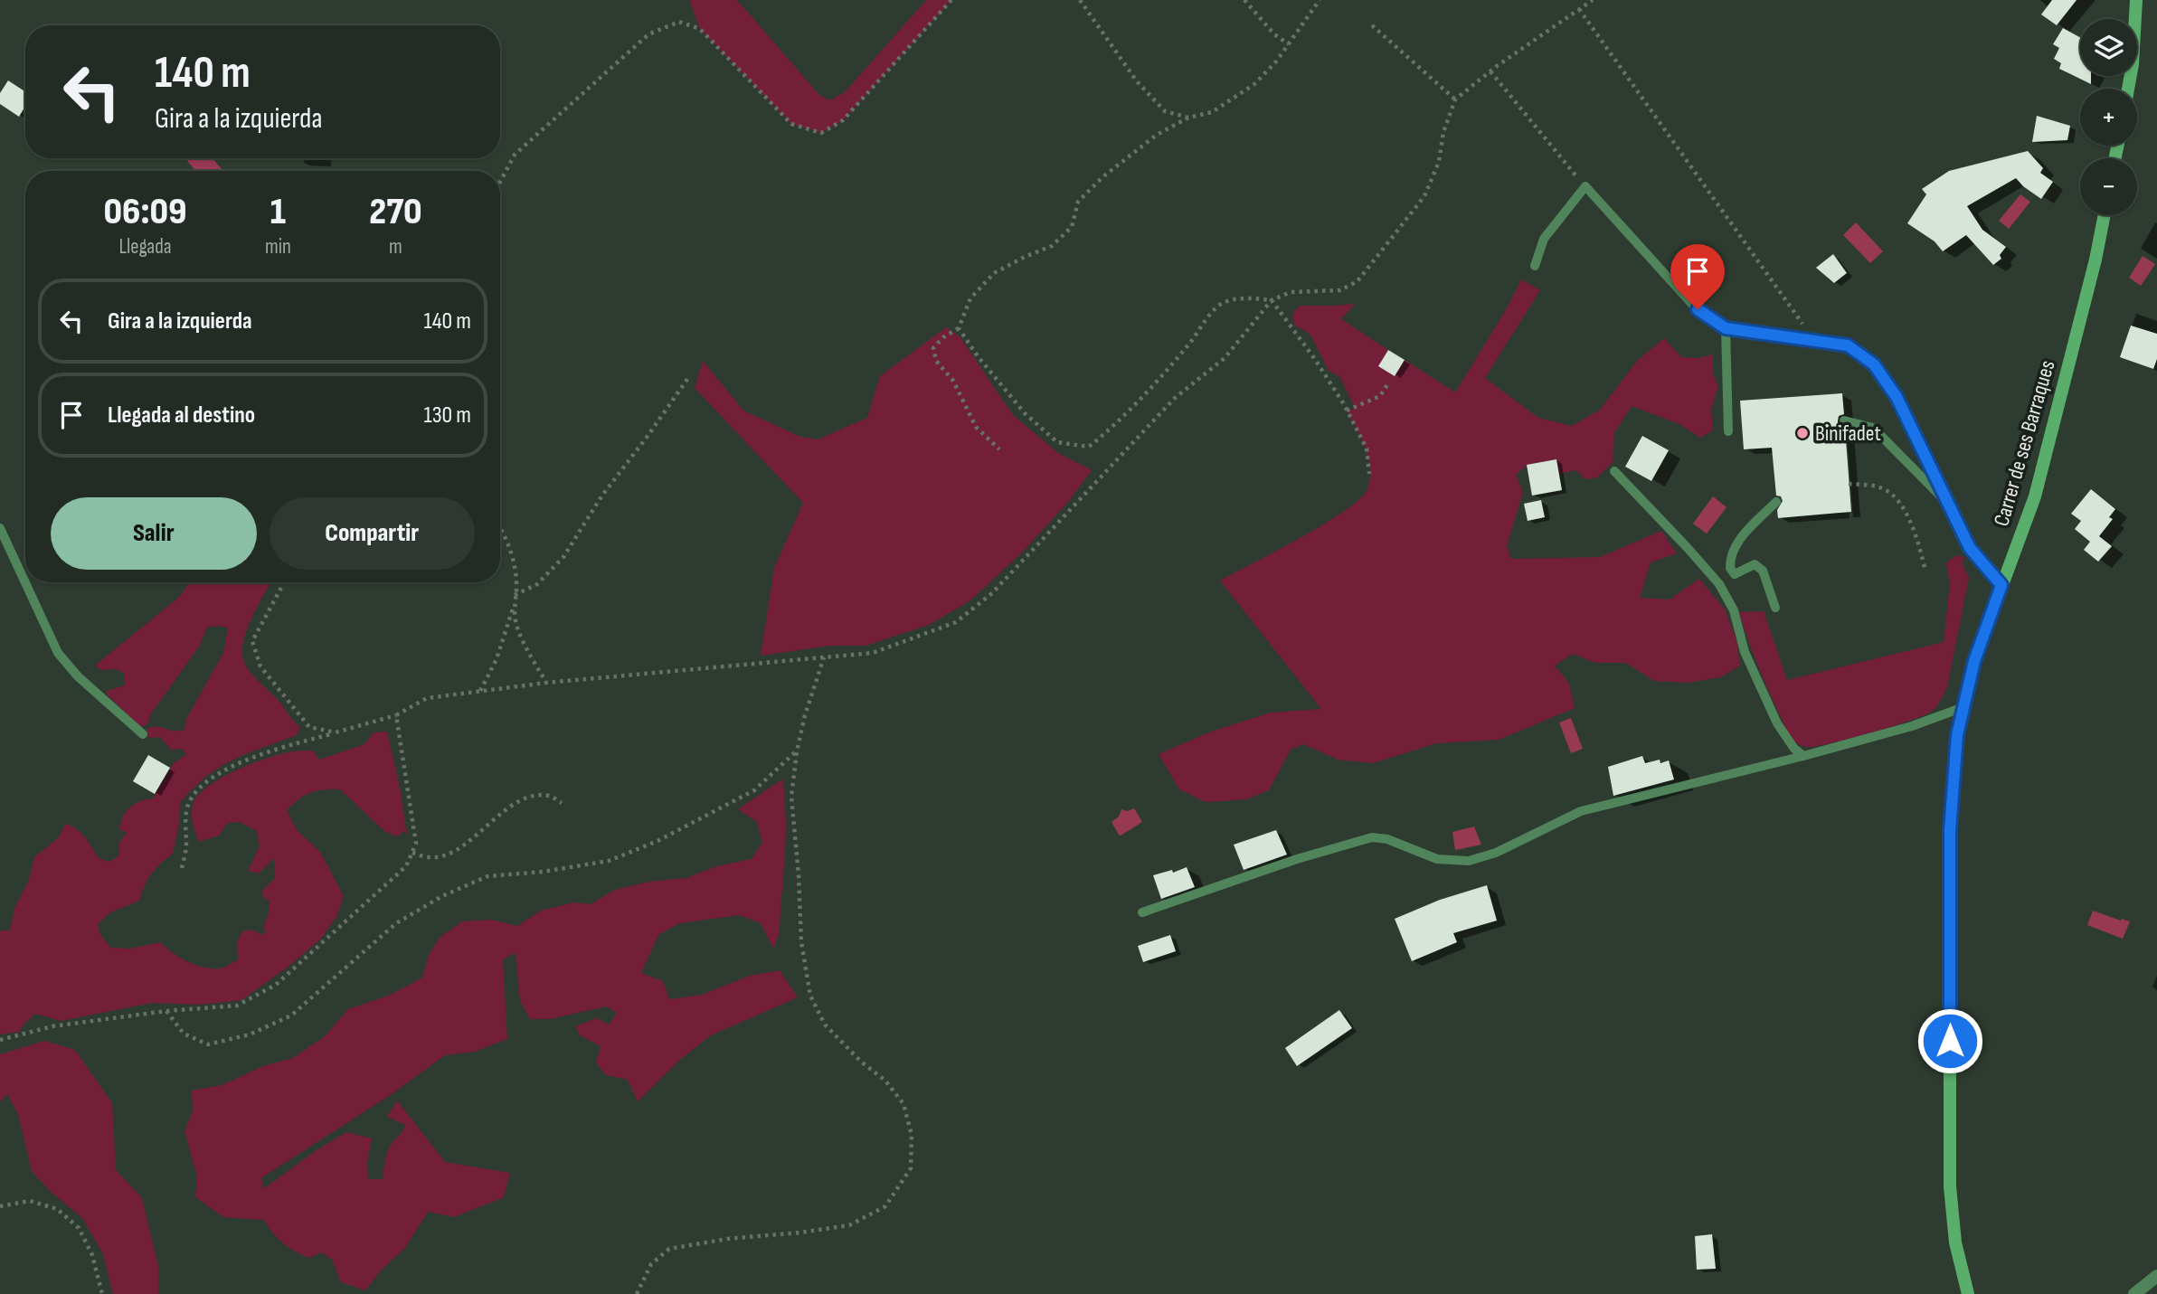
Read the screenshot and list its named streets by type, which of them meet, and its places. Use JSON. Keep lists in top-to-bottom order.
{
  "streets": {
    "main road": ["Carrer de ses Barraques"]
  },
  "places": ["Binifadet"],
  "page": {
    "map_buttons": ["+", "−"],
    "turn": ["140 m", "Gira a la izquierda"],
    "eta": [
      "06:09",
      "Llegada",
      "1",
      "min",
      "270",
      "m"
    ],
    "list": [
      {
        "name": "Gira a la izquierda",
        "value": "140 m"
      },
      {
        "name": "Llegada al destino",
        "value": "130 m"
      }
    ],
    "buttons": ["Salir", "Compartir"]
  }
}
